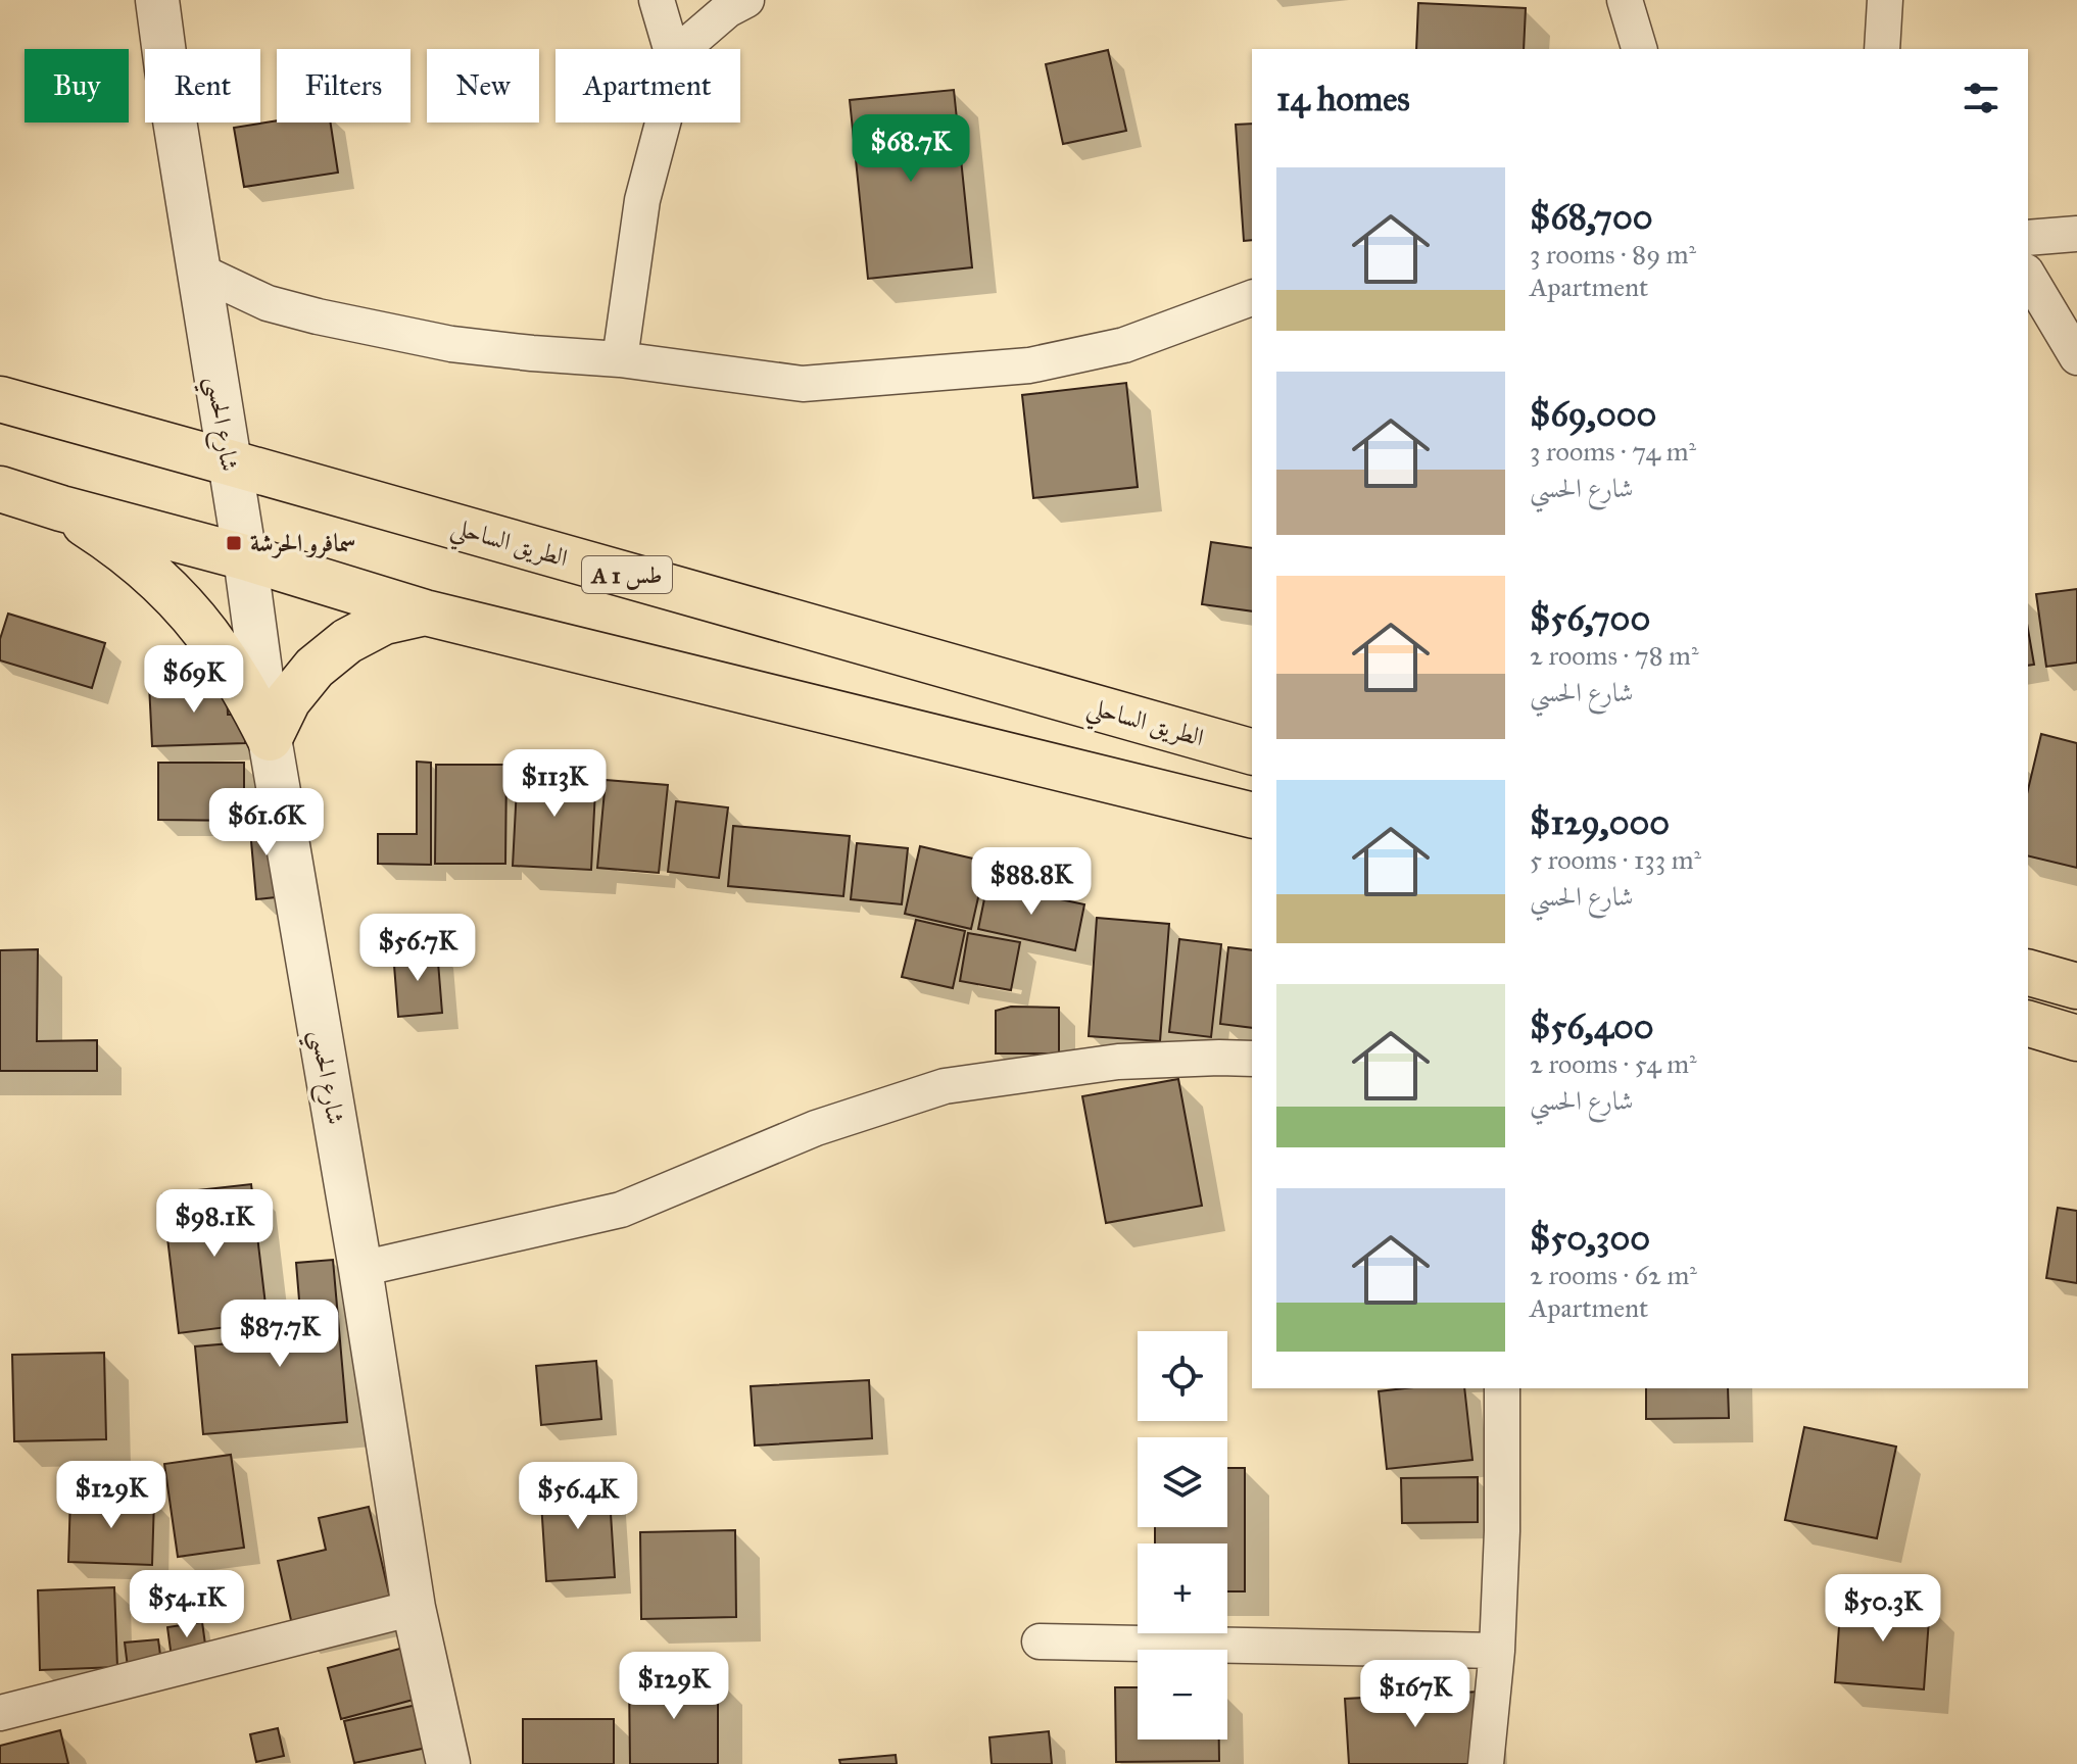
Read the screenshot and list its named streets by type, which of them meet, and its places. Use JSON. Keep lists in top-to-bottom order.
{
  "streets": {
    "highway": ["الطريق الساحلي", "A 1 طس"],
    "street": ["شارع الحسي"]
  },
  "crossings": [
    ["شارع الحسي", "الطريق الساحلي"]
  ],
  "places": {
    "transit": ["سمافرو الحرشة"]
  },
  "page": {
    "chip": [
      "Buy",
      "Rent",
      "Filters",
      "New",
      "Apartment"
    ],
    "heading": "14 homes",
    "price": [
      "$68.7K",
      "$69K",
      "$113K",
      "$61.6K",
      "$88.8K",
      "$56.7K",
      "$98.1K",
      "$87.7K",
      "$129K",
      "$56.4K",
      "$54.1K",
      "$50.3K",
      "$129K",
      "$167K"
    ],
    "list": [
      {
        "name": "$68,700",
        "note": "3 rooms · 89 m² · Apartment"
      },
      {
        "name": "$69,000",
        "note": "3 rooms · 74 m² · شارع الحسي"
      },
      {
        "name": "$56,700",
        "note": "2 rooms · 78 m² · شارع الحسي"
      },
      {
        "name": "$129,000",
        "note": "5 rooms · 133 m² · شارع الحسي"
      },
      {
        "name": "$56,400",
        "note": "2 rooms · 54 m² · شارع الحسي"
      },
      {
        "name": "$50,300",
        "note": "2 rooms · 62 m² · Apartment"
      }
    ],
    "map_buttons": ["+", "−"]
  }
}
